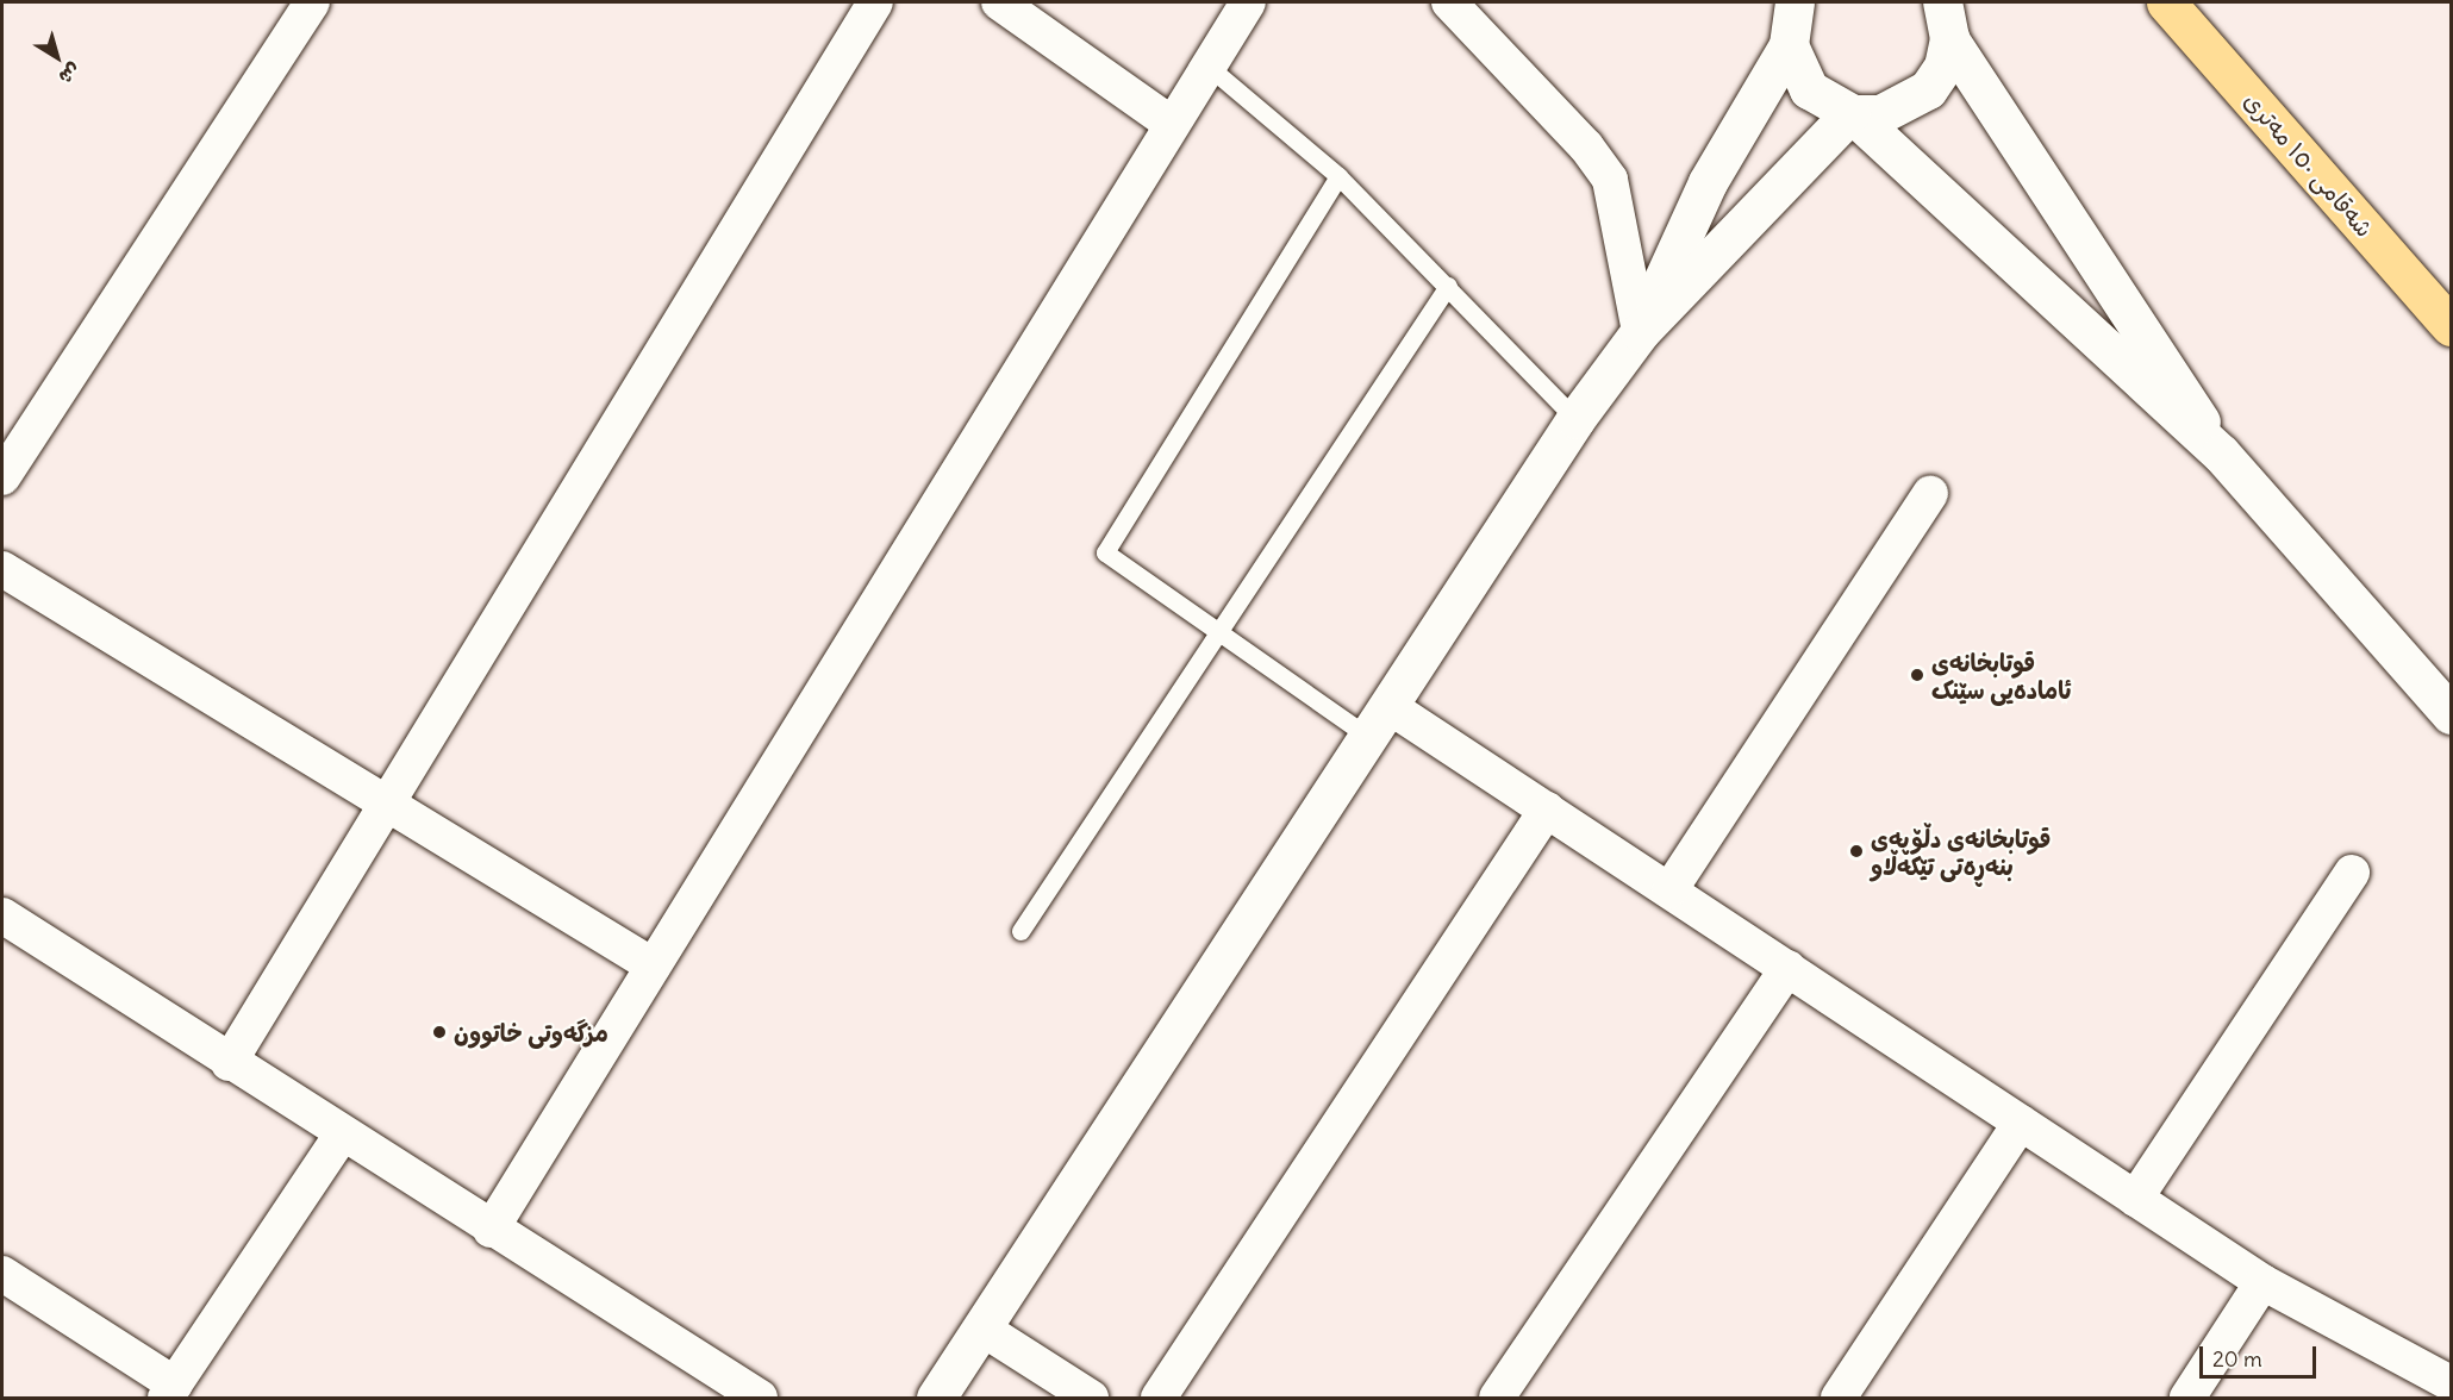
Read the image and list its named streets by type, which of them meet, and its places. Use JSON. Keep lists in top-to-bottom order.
{
  "streets": {
    "highway": ["شەقامی ١٥٠ مەتری"]
  },
  "places": ["قوتابخانەی ئامادەیی سێنک", "قوتابخانەی دڵۆپەی بنەڕەتی تێکەڵاو", "مزگەوتی خاتوون"],
  "scale_bar": "20 m",
  "north": "bottom right"
}
